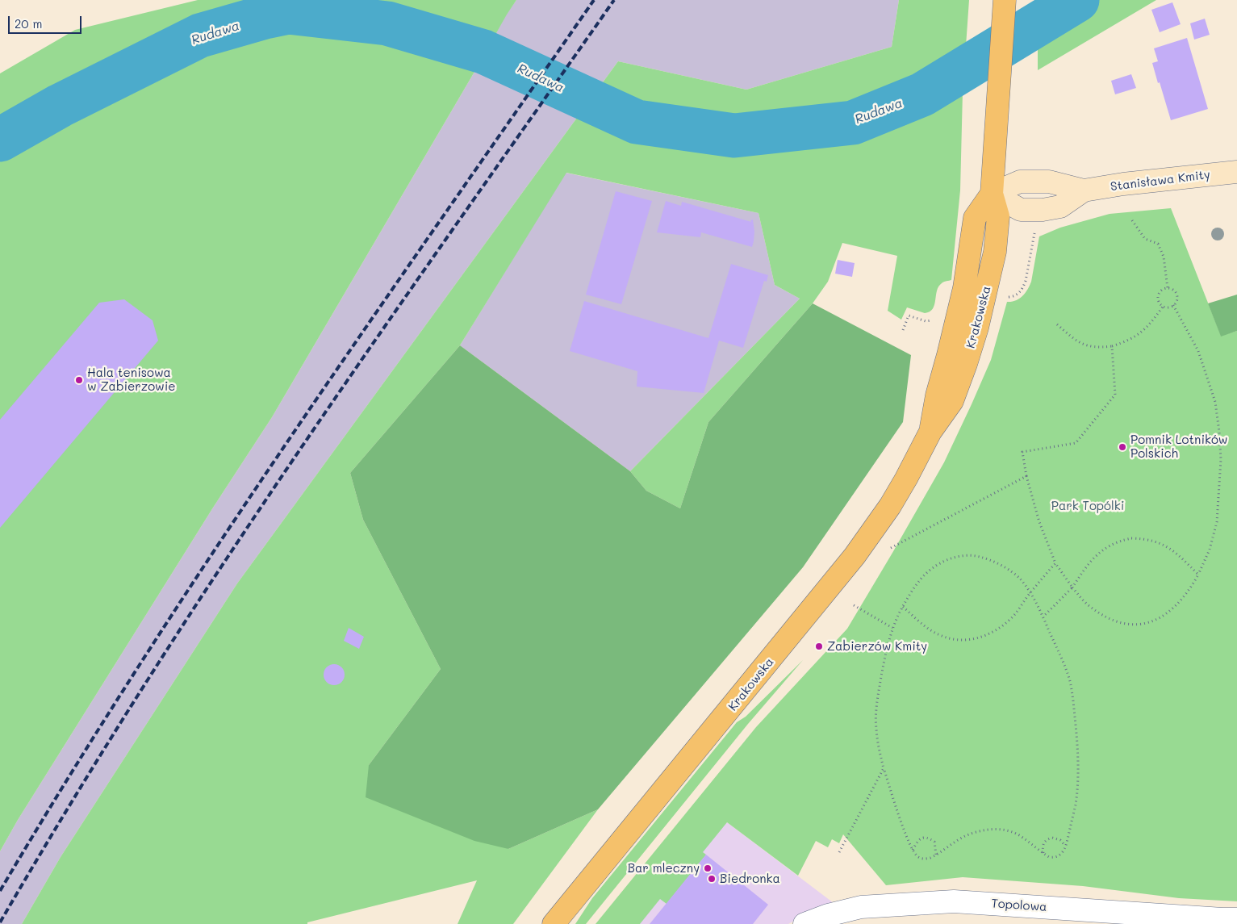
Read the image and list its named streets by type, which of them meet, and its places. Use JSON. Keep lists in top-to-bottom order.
{
  "streets": {
    "main road": ["Stanisława Kmity", "Krakowska"],
    "street": ["Topolowa"]
  },
  "crossings": [
    ["Stanisława Kmity", "Krakowska"]
  ],
  "water": ["Rudawa"],
  "parks": ["Park Topólki"],
  "places": [
    "Hala tenisowa w Zabierzowie",
    "Pomnik Lotników Polskich",
    "Zabierzów Kmity",
    "Bar mleczny",
    "Biedronka"
  ],
  "scale_bar": "20 m"
}
